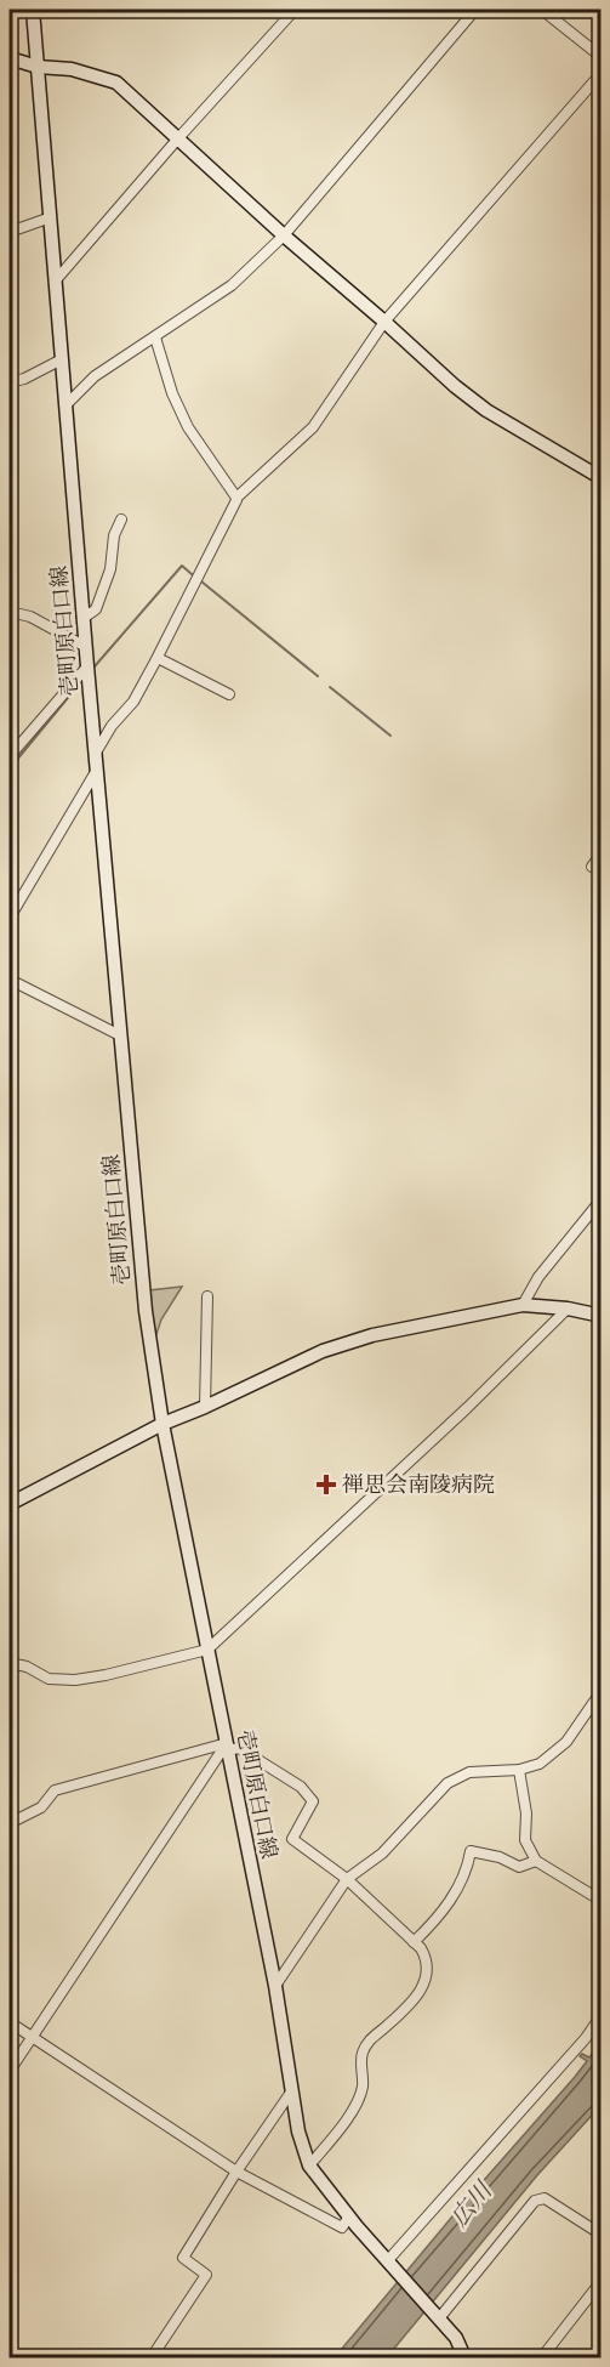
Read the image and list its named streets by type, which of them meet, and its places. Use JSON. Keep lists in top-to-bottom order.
{
  "streets": {
    "main road": ["壱町原白口線"]
  },
  "water": ["広川"],
  "places": {
    "health": ["禅思会南陵病院"]
  }
}
